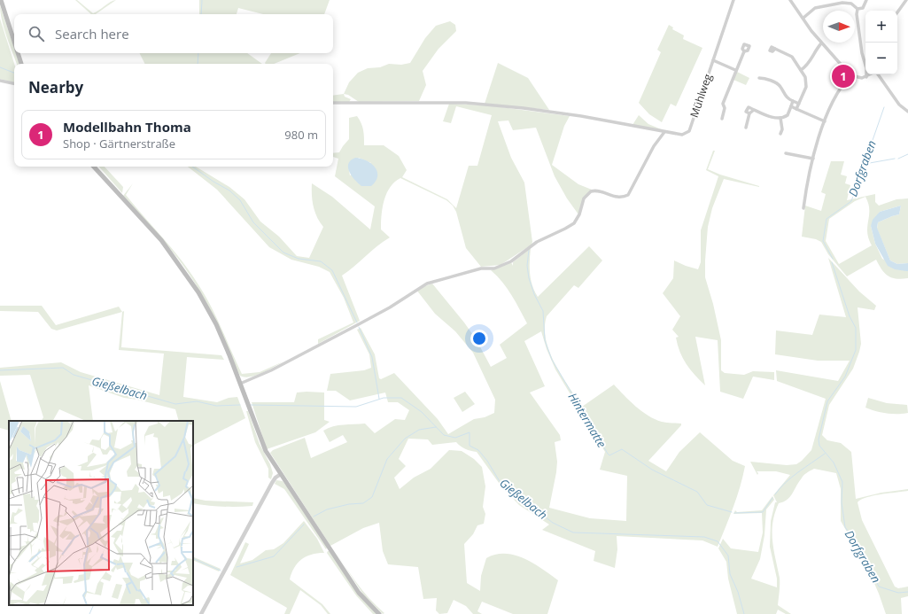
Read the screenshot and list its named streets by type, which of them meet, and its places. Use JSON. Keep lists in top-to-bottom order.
{
  "streets": {
    "street": ["Mühlweg"]
  },
  "water": ["Dorfgraben", "Gießelbach", "Hintermatte"],
  "north": "right",
  "page": {
    "map_buttons": ["+", "−"],
    "search": "Search here",
    "pins": "1",
    "heading": "Nearby",
    "list": [
      {
        "mark": "1",
        "name": "Modellbahn Thoma",
        "note": "Shop · Gärtnerstraße",
        "value": "980 m"
      }
    ]
  }
}
